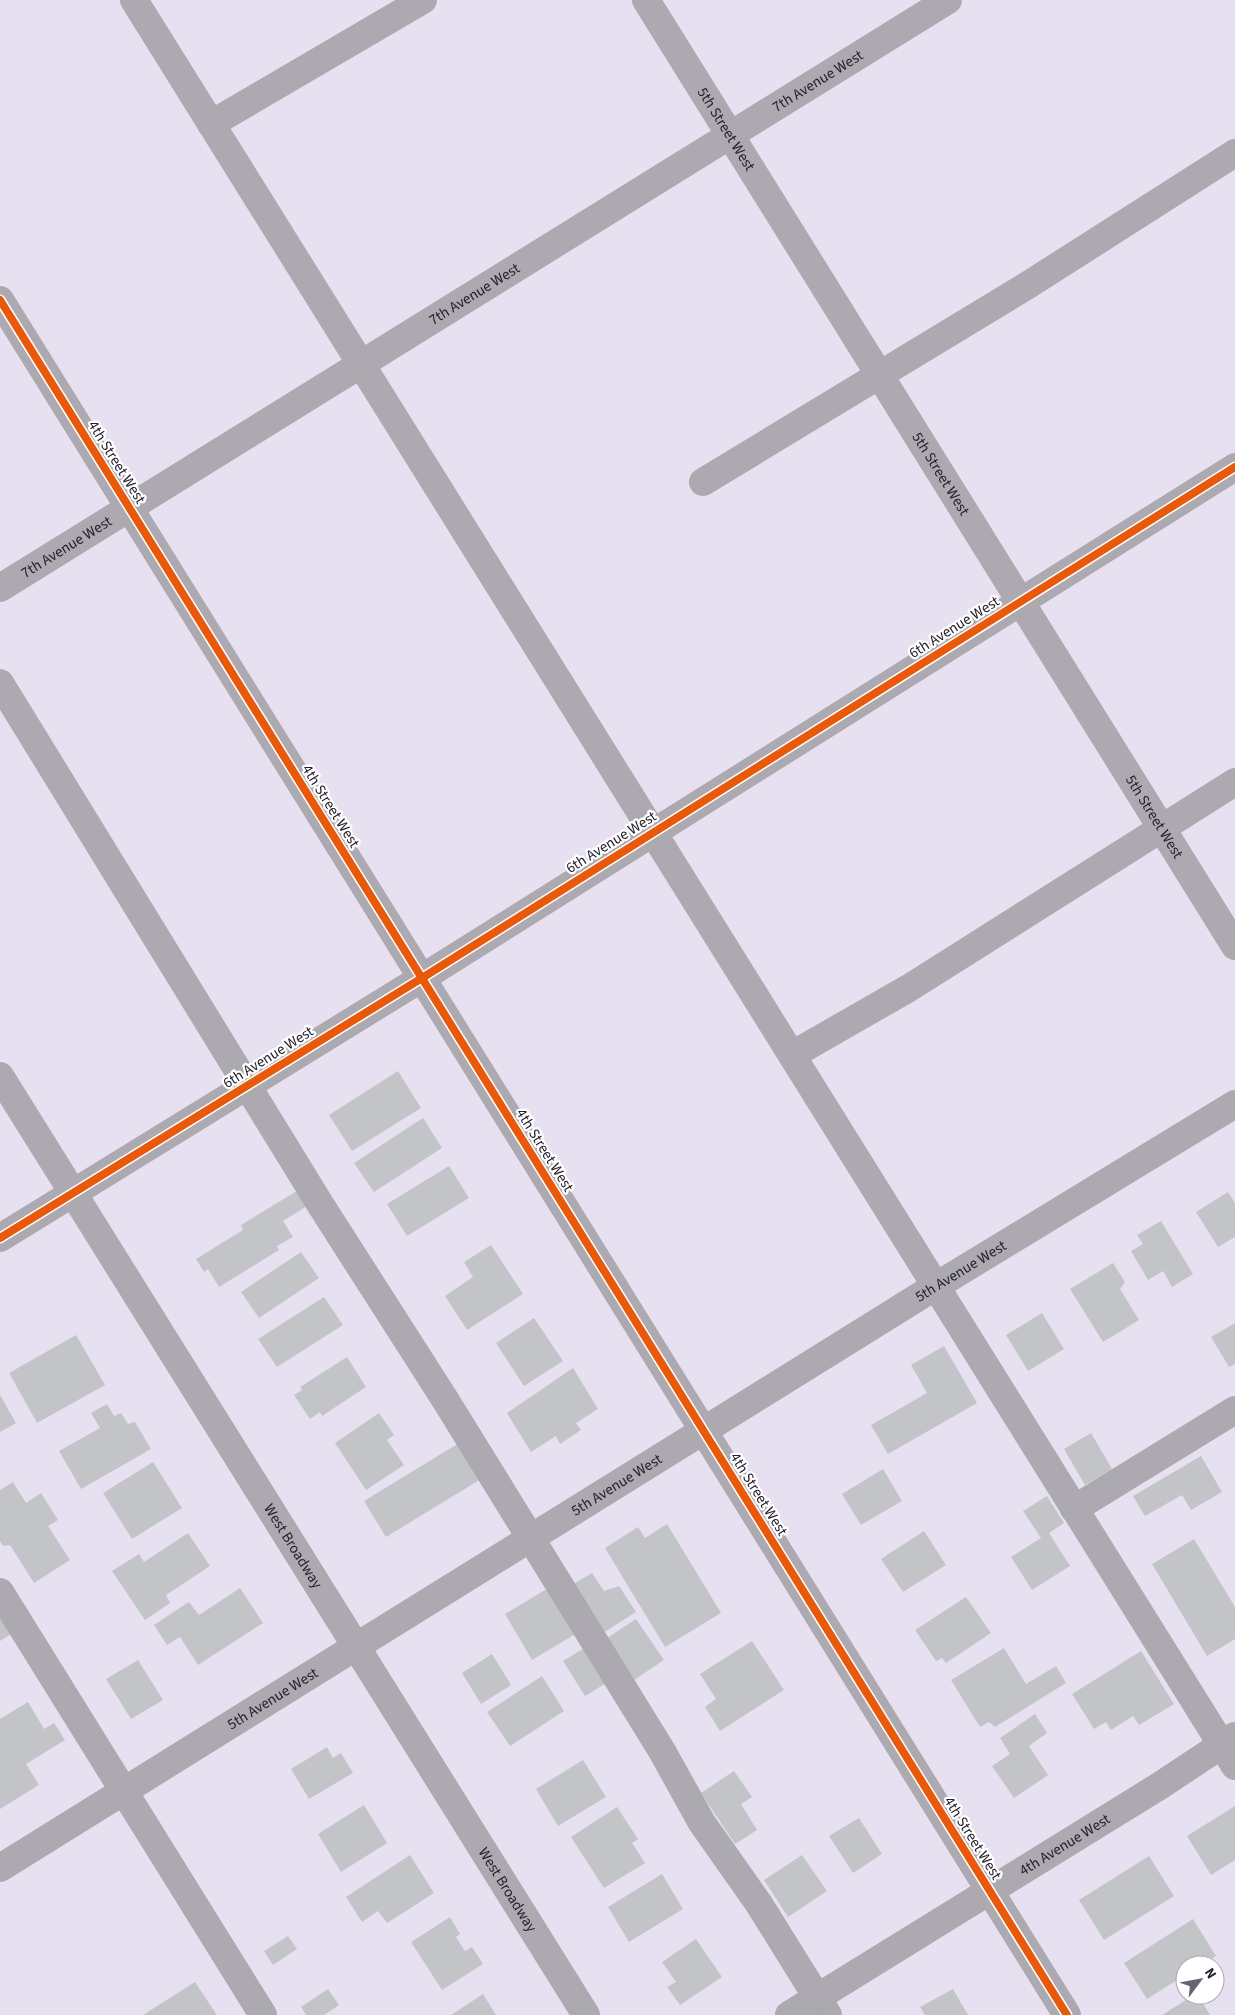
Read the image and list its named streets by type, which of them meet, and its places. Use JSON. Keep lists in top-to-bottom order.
{
  "streets": {
    "street": [
      "7th Avenue West",
      "5th Street West",
      "4th Street West",
      "6th Avenue West",
      "5th Avenue West",
      "West Broadway",
      "4th Avenue West"
    ]
  },
  "crossings": [
    ["7th Avenue West", "5th Street West"],
    ["7th Avenue West", "4th Street West"],
    ["5th Street West", "6th Avenue West"],
    ["4th Street West", "6th Avenue West"],
    ["4th Street West", "5th Avenue West"],
    ["4th Street West", "4th Avenue West"],
    ["6th Avenue West", "West Broadway"],
    ["5th Avenue West", "West Broadway"]
  ],
  "north": "top right"
}
